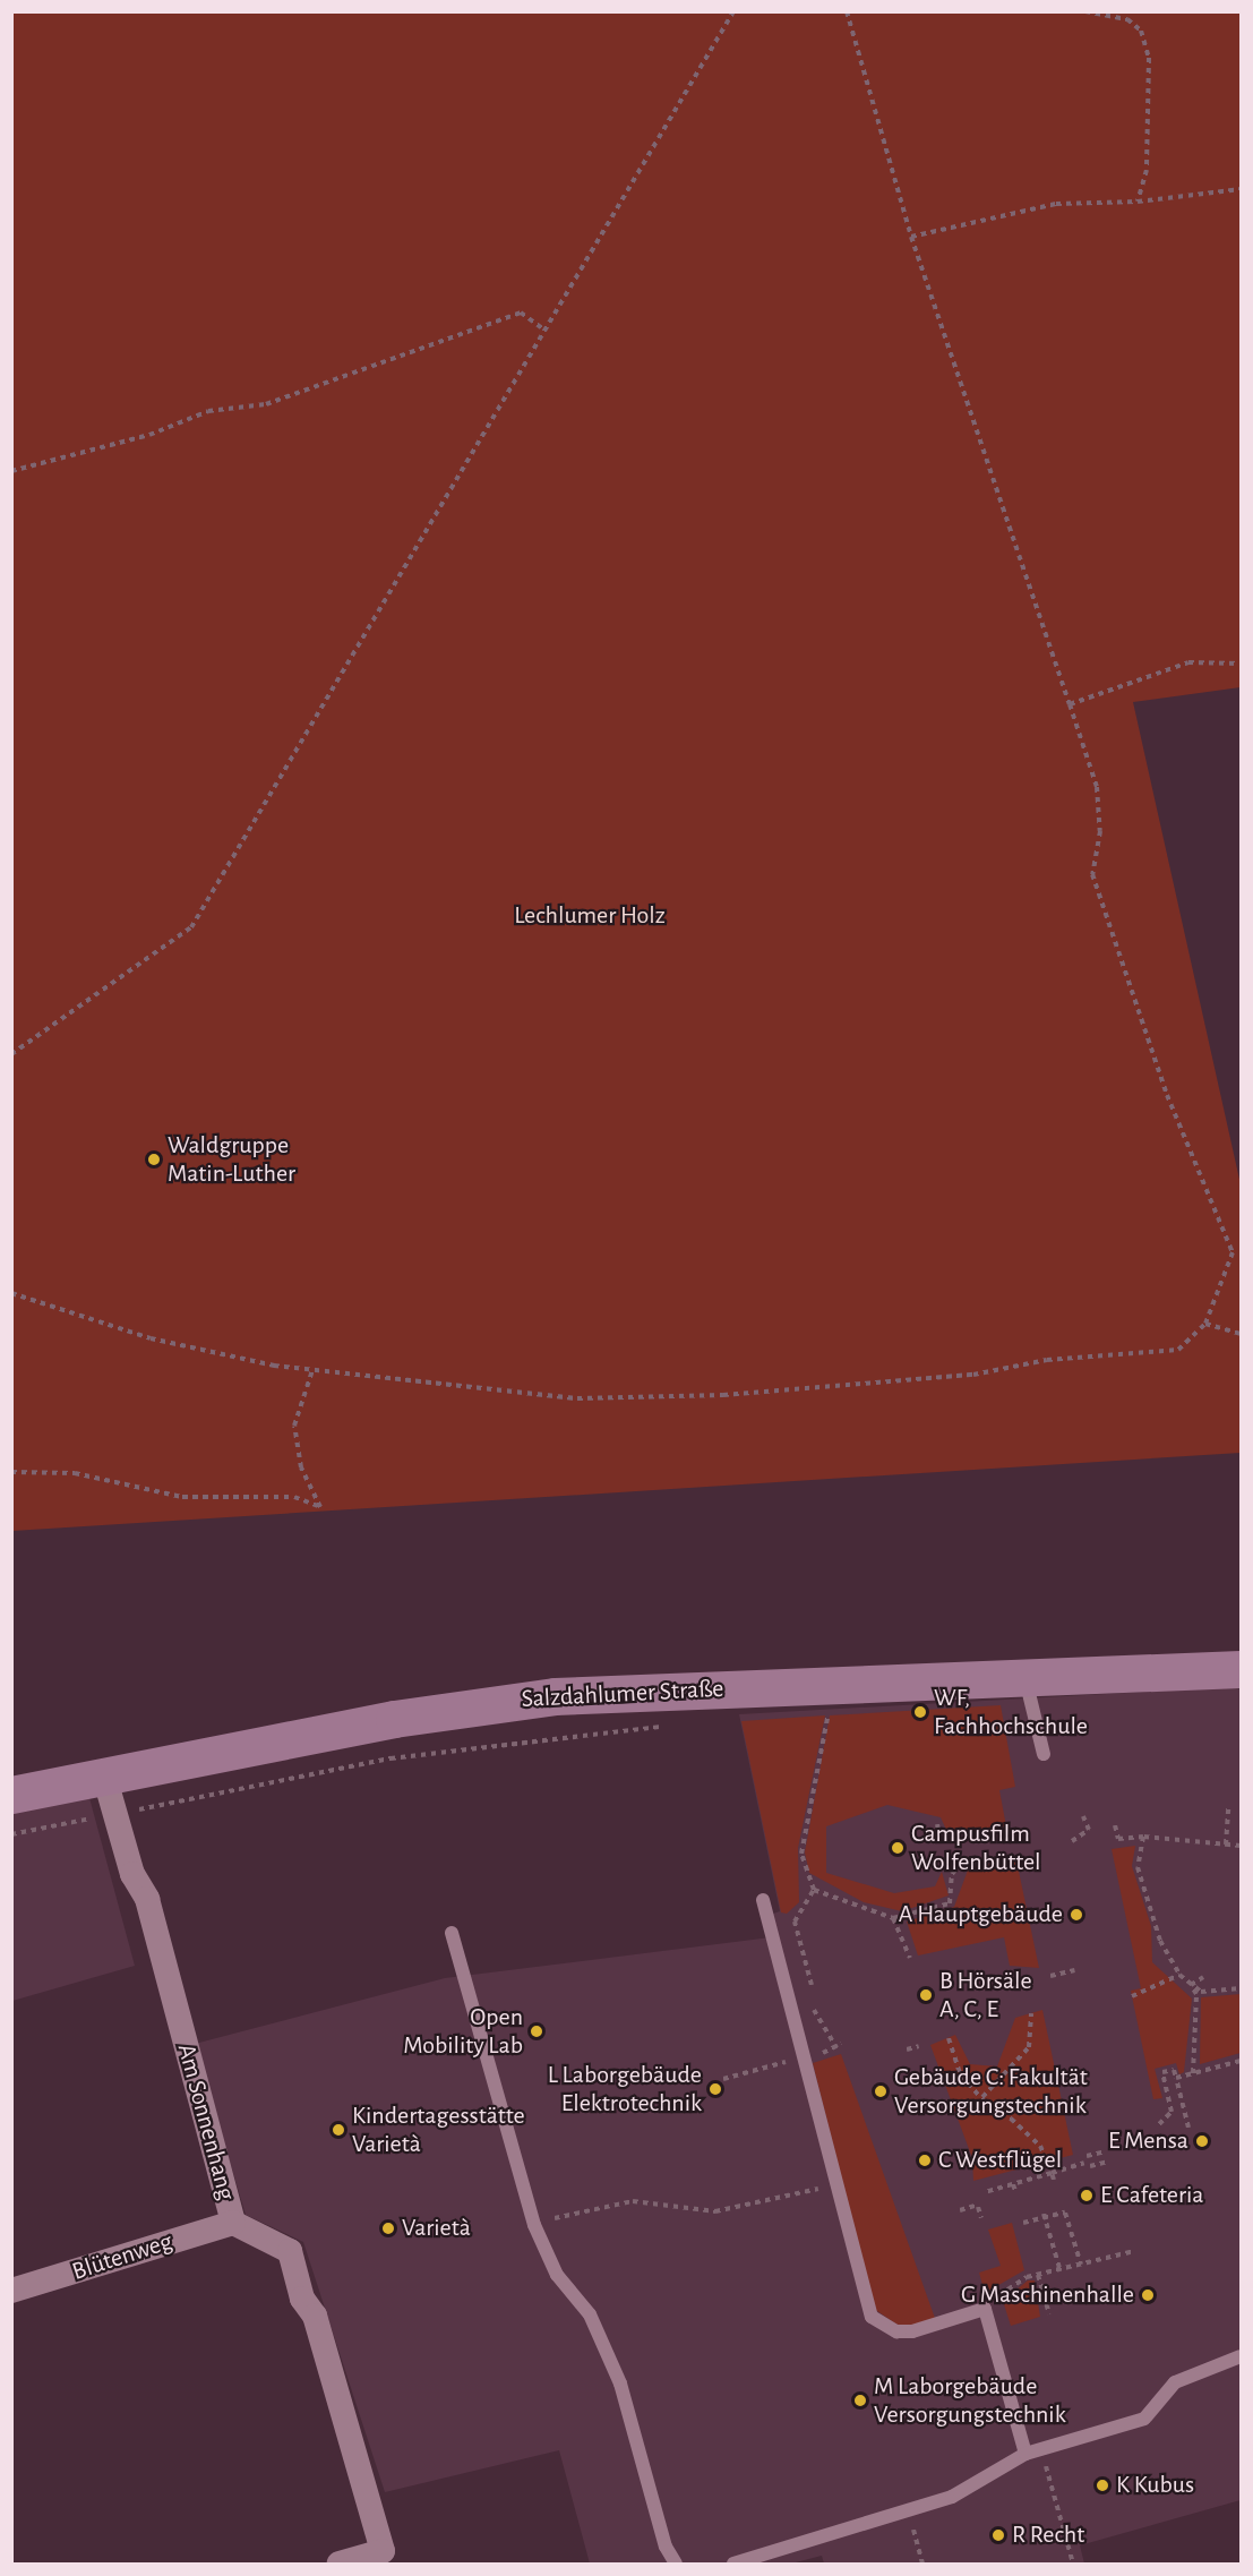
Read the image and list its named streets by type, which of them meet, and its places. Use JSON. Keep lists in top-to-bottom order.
{
  "streets": {
    "main road": ["Salzdahlumer Straße"],
    "street": ["Am Sonnenhang", "Blütenweg"]
  },
  "crossings": [
    ["Salzdahlumer Straße", "Am Sonnenhang"],
    ["Am Sonnenhang", "Blütenweg"]
  ],
  "parks": ["Lechlumer Holz"],
  "places": [
    "Waldgruppe Matin-Luther",
    "WF, Fachhochschule",
    "Campusfilm Wolfenbüttel",
    "A Hauptgebäude",
    "B Hörsäle A, C, E",
    "Open Mobility Lab",
    "L Laborgebäude Elektrotechnik",
    "Gebäude C: Fakultät Versorgungstechnik",
    "Kindertagesstätte Varietà",
    "E Mensa",
    "C Westflügel",
    "E Cafeteria",
    "Varietà",
    "G Maschinenhalle",
    "M Laborgebäude Versorgungstechnik",
    "K Kubus",
    "R Recht"
  ]
}
